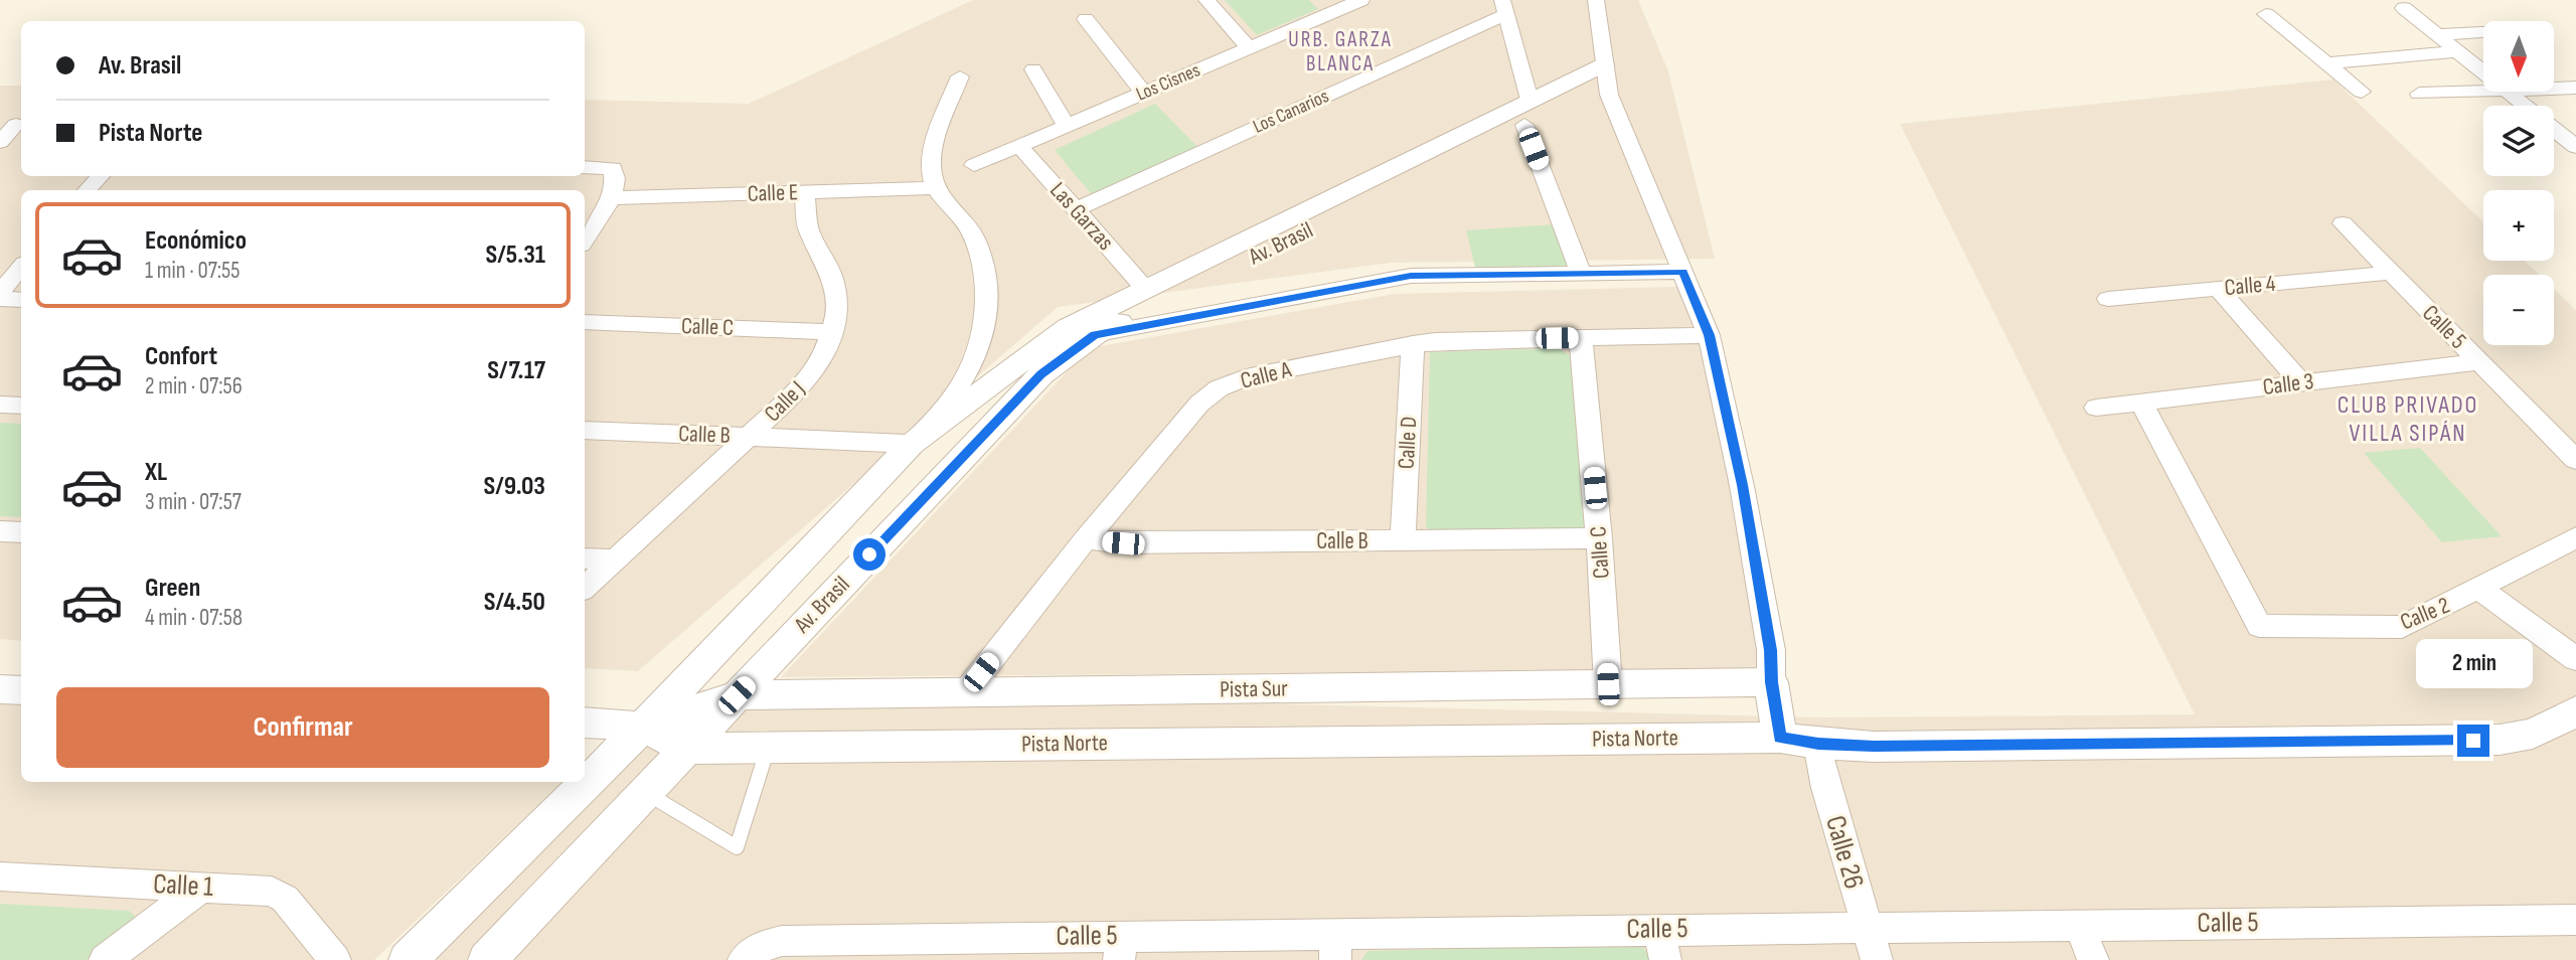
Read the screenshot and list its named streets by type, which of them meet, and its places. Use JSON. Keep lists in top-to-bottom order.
{
  "streets": {
    "street": [
      "Los Cisnes",
      "Los Canarios",
      "Calle E",
      "Las Garzas",
      "Av. Brasil",
      "Calle 4",
      "Calle C",
      "Calle 5",
      "Calle A",
      "Calle 3",
      "Calle J",
      "Calle B",
      "Calle D",
      "Calle 2",
      "Pista Sur",
      "Pista Norte",
      "Calle 26",
      "Calle 1"
    ]
  },
  "crossings": [
    ["Los Cisnes", "Las Garzas"],
    ["Los Canarios", "Las Garzas"],
    ["Calle E", "Calle J"],
    ["Las Garzas", "Av. Brasil"],
    ["Av. Brasil", "Calle B"],
    ["Av. Brasil", "Pista Sur"],
    ["Av. Brasil", "Pista Norte"],
    ["Calle 4", "Calle 5"],
    ["Calle C", "Calle A"],
    ["Calle C", "Calle J"],
    ["Calle C", "Calle B"],
    ["Calle C", "Pista Sur"],
    ["Calle 5", "Calle 3"],
    ["Calle 5", "Calle 26"],
    ["Calle A", "Calle B"],
    ["Calle A", "Calle D"],
    ["Calle A", "Pista Sur"],
    ["Calle 3", "Calle 2"],
    ["Calle J", "Calle B"],
    ["Calle B", "Calle D"],
    ["Pista Norte", "Calle 26"]
  ],
  "districts": ["URB. GARZA BLANCA", "CLUB PRIVADO VILLA SIPÁN"],
  "north": "bottom",
  "page": {
    "map_buttons": ["+", "−"],
    "banner": ["Av. Brasil", "Pista Norte"],
    "list": [
      {
        "name": "Económico",
        "note": "1 min · 07:55",
        "value": "S/5.31"
      },
      {
        "name": "Confort",
        "note": "2 min · 07:56",
        "value": "S/7.17"
      },
      {
        "name": "XL",
        "note": "3 min · 07:57",
        "value": "S/9.03"
      },
      {
        "name": "Green",
        "note": "4 min · 07:58",
        "value": "S/4.50"
      }
    ],
    "bubble": "2 min",
    "buttons": "Confirmar"
  }
}
